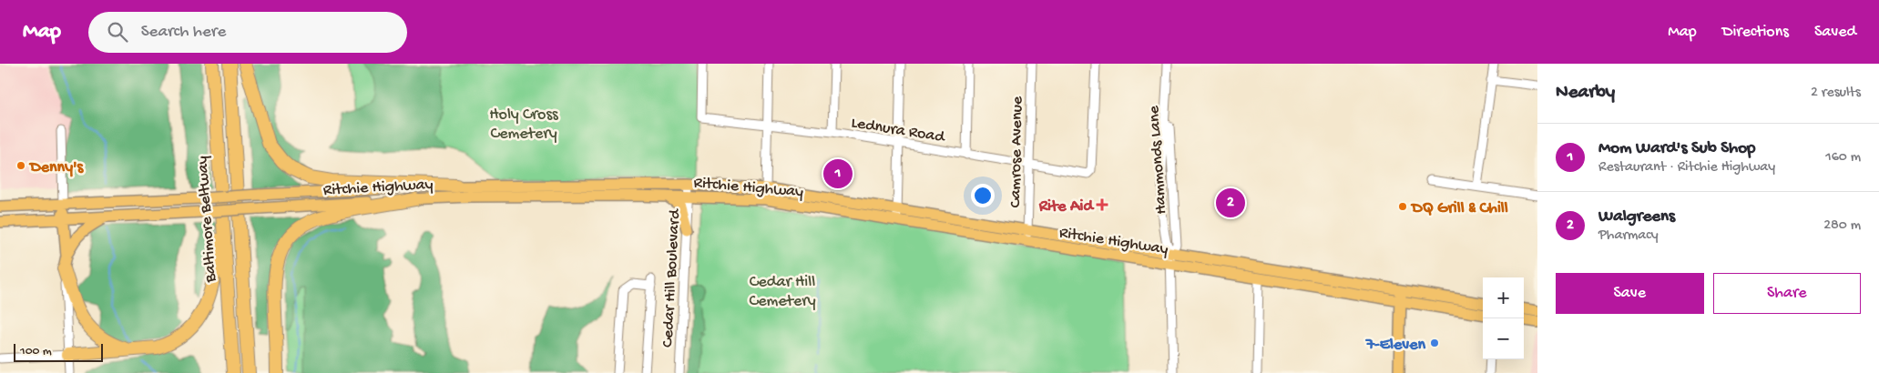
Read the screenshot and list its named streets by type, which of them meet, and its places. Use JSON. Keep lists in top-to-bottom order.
{
  "streets": {
    "highway": ["Baltimore Beltway"],
    "main road": ["Ritchie Highway"],
    "street": [
      "Lednura Road",
      "Camrose Avenue",
      "Hammonds Lane",
      "Cedar Hill Boulevard"
    ]
  },
  "crossings": [
    ["Lednura Road", "Camrose Avenue"],
    ["Camrose Avenue", "Ritchie Highway"],
    ["Hammonds Lane", "Ritchie Highway"],
    ["Ritchie Highway", "Cedar Hill Boulevard"]
  ],
  "parks": ["Holy Cross Cemetery", "Cedar Hill Cemetery"],
  "places": {
    "other": ["Denny's", "DQ Grill & Chill", "7-Eleven"],
    "health": ["Rite Aid"]
  },
  "scale_bar": "100 m",
  "page": {
    "header": "Map",
    "search": "Search here",
    "nav": ["Map", "Directions", "Saved"],
    "heading": ["Nearby", "2 results"],
    "list": [
      {
        "mark": "1",
        "name": "Mom Ward's Sub Shop",
        "note": "Restaurant · Ritchie Highway",
        "value": "160 m"
      },
      {
        "mark": "2",
        "name": "Walgreens",
        "note": "Pharmacy",
        "value": "280 m"
      }
    ],
    "pins": ["1", "2"],
    "buttons": ["Save", "Share"],
    "map_buttons": ["+", "−"],
    "scale": "100 m"
  }
}
